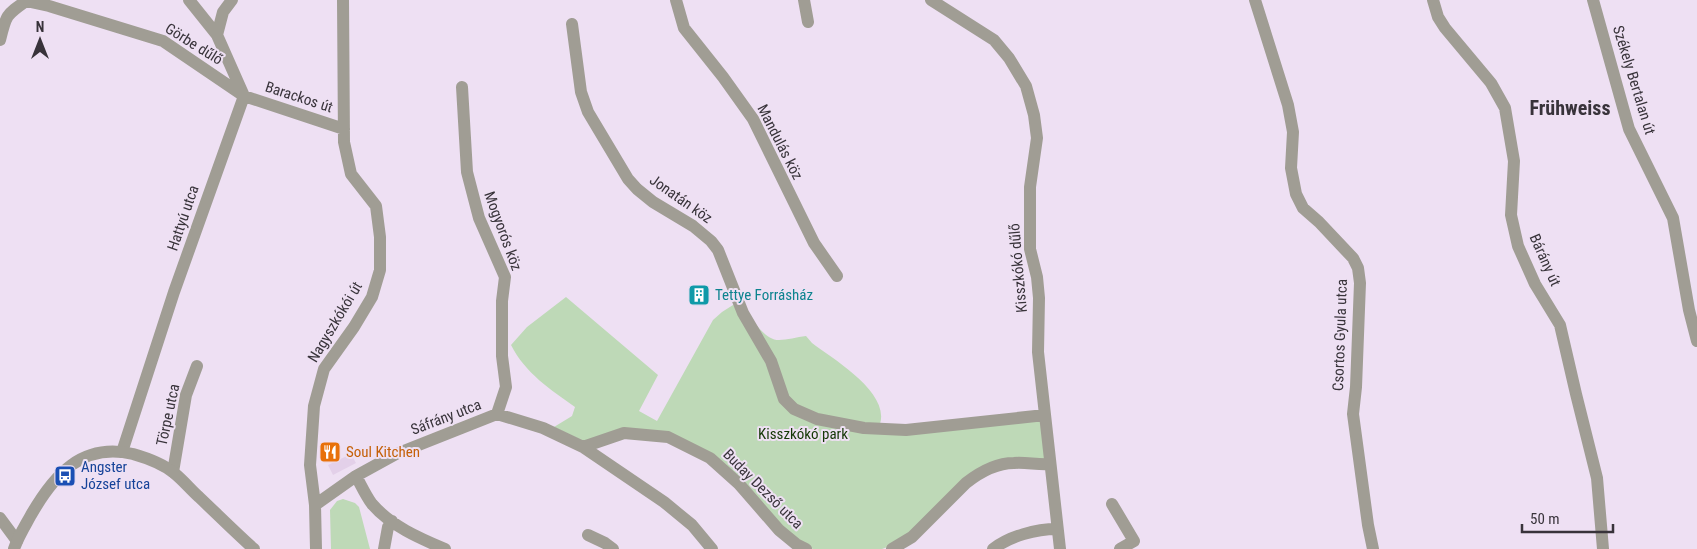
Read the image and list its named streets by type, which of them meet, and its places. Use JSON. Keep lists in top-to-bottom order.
{
  "streets": {
    "street": [
      "Görbe dűlő",
      "Székely Bertalan út",
      "Barackos út",
      "Mandulás köz",
      "Jonatán köz",
      "Hattyú utca",
      "Mogyorós köz",
      "Bárány út",
      "Kisszkókó dűlő",
      "Nagyszkókói út",
      "Csortos Gyula utca",
      "Törpe utca",
      "Sáfrány utca",
      "Buday Dezső utca"
    ]
  },
  "crossings": [
    ["Görbe dűlő", "Barackos út"],
    ["Görbe dűlő", "Hattyú utca"],
    ["Barackos út", "Hattyú utca"],
    ["Barackos út", "Nagyszkókói út"],
    ["Jonatán köz", "Kisszkókó dűlő"],
    ["Mogyorós köz", "Sáfrány utca"],
    ["Nagyszkókói út", "Sáfrány utca"],
    ["Sáfrány utca", "Buday Dezső utca"]
  ],
  "districts": ["Frühweiss"],
  "parks": ["Kisszkókó park"],
  "places": {
    "building": ["Tettye Forrásház"],
    "restaurant": ["Soul Kitchen"],
    "bus stop": ["Angster József utca"]
  },
  "scale_bar": "50 m",
  "north": "top"
}
